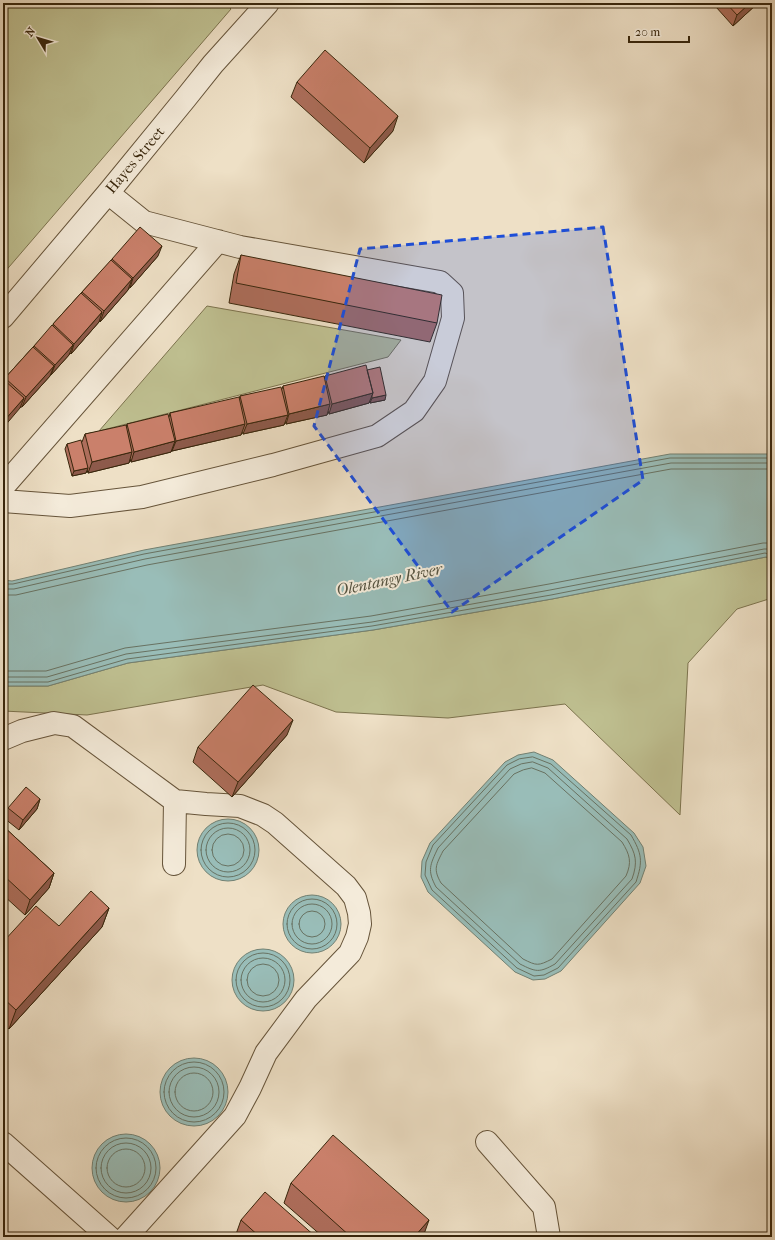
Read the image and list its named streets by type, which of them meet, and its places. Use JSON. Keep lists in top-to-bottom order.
{
  "streets": {
    "street": ["Hayes Street"]
  },
  "water": ["Olentangy River"],
  "scale_bar": "20 m",
  "north": "top left"
}
